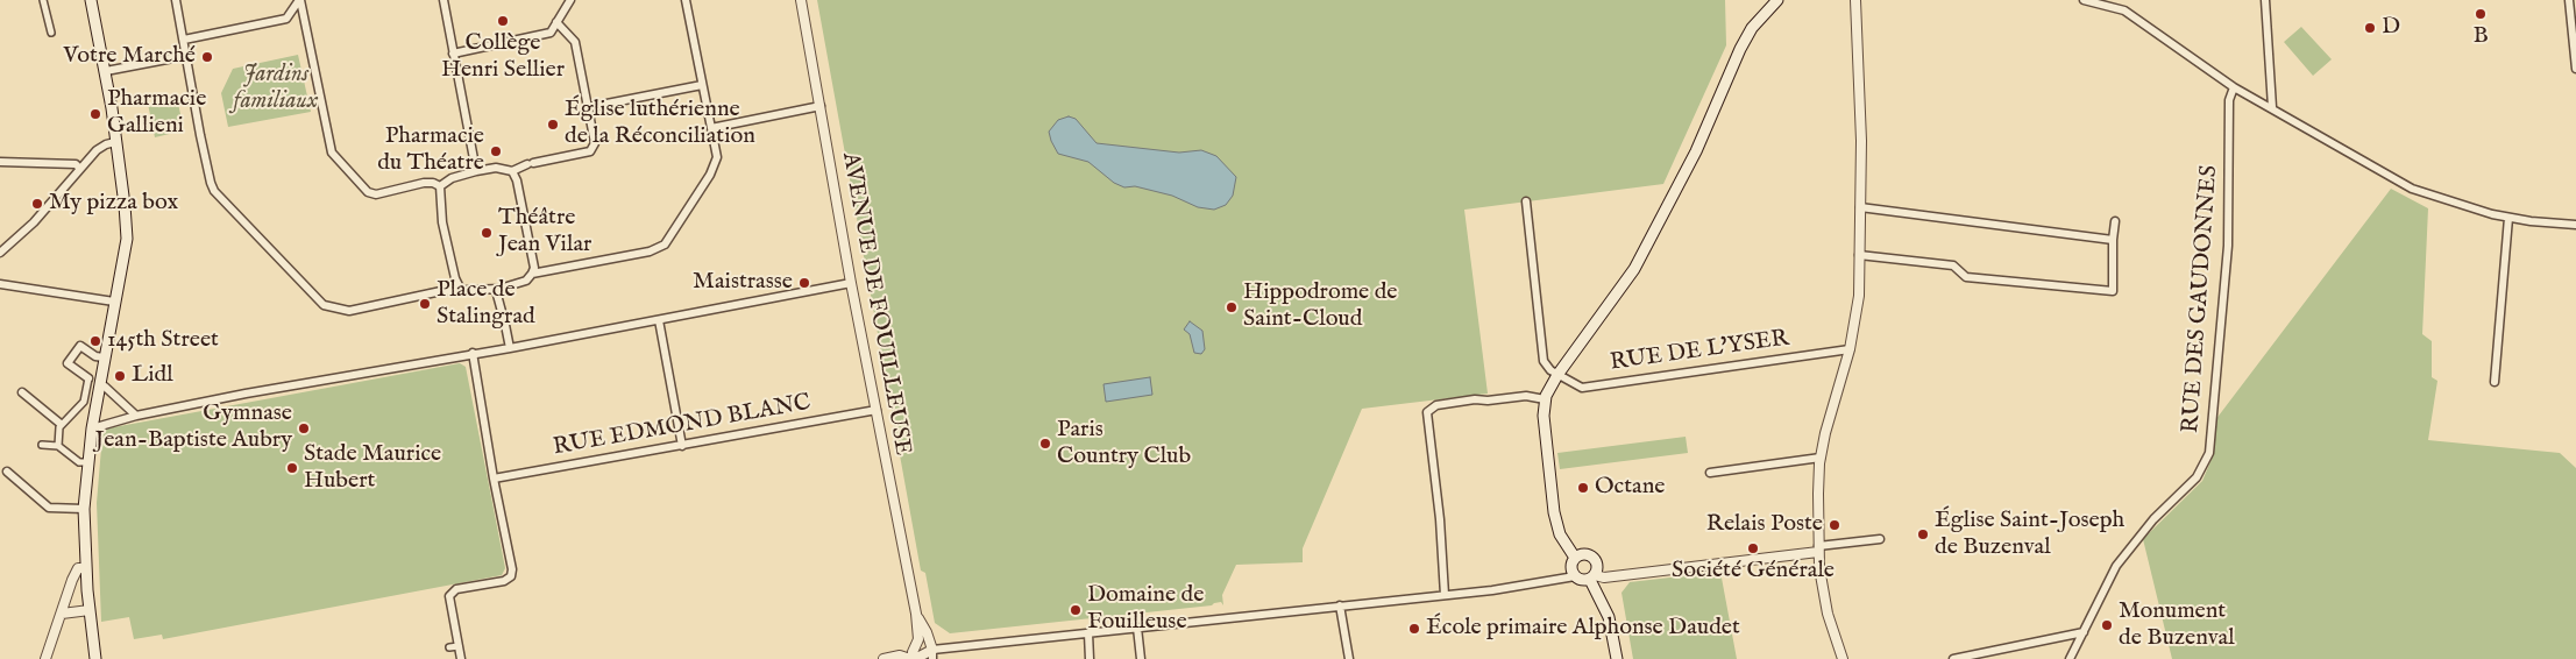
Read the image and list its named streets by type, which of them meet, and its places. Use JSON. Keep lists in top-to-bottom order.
{
  "streets": {
    "street": [
      "RUE DES GAUDONNES",
      "AVENUE DE FOUILLEUSE",
      "RUE DE L'YSER",
      "RUE EDMOND BLANC"
    ]
  },
  "crossings": [
    ["AVENUE DE FOUILLEUSE", "RUE EDMOND BLANC"]
  ],
  "parks": ["Jardins familiaux"],
  "places": [
    "B",
    "Collège Henri Sellier",
    "D",
    "Votre Marché",
    "Pharmacie Gallieni",
    "Église luthérienne de la Réconciliation",
    "Pharmacie du Théatre",
    "My pizza box",
    "Théâtre Jean Vilar",
    "Maistrasse",
    "Place de Stalingrad",
    "Hippodrome de Saint-Cloud",
    "145th Street",
    "Lidl",
    "Gymnase Jean-Baptiste Aubry",
    "Paris Country Club",
    "Stade Maurice Hubert",
    "Octane",
    "Relais Poste",
    "Église Saint-Joseph de Buzenval",
    "Société Générale",
    "Domaine de Fouilleuse",
    "Monument de Buzenval",
    "École primaire Alphonse Daudet"
  ]
}
